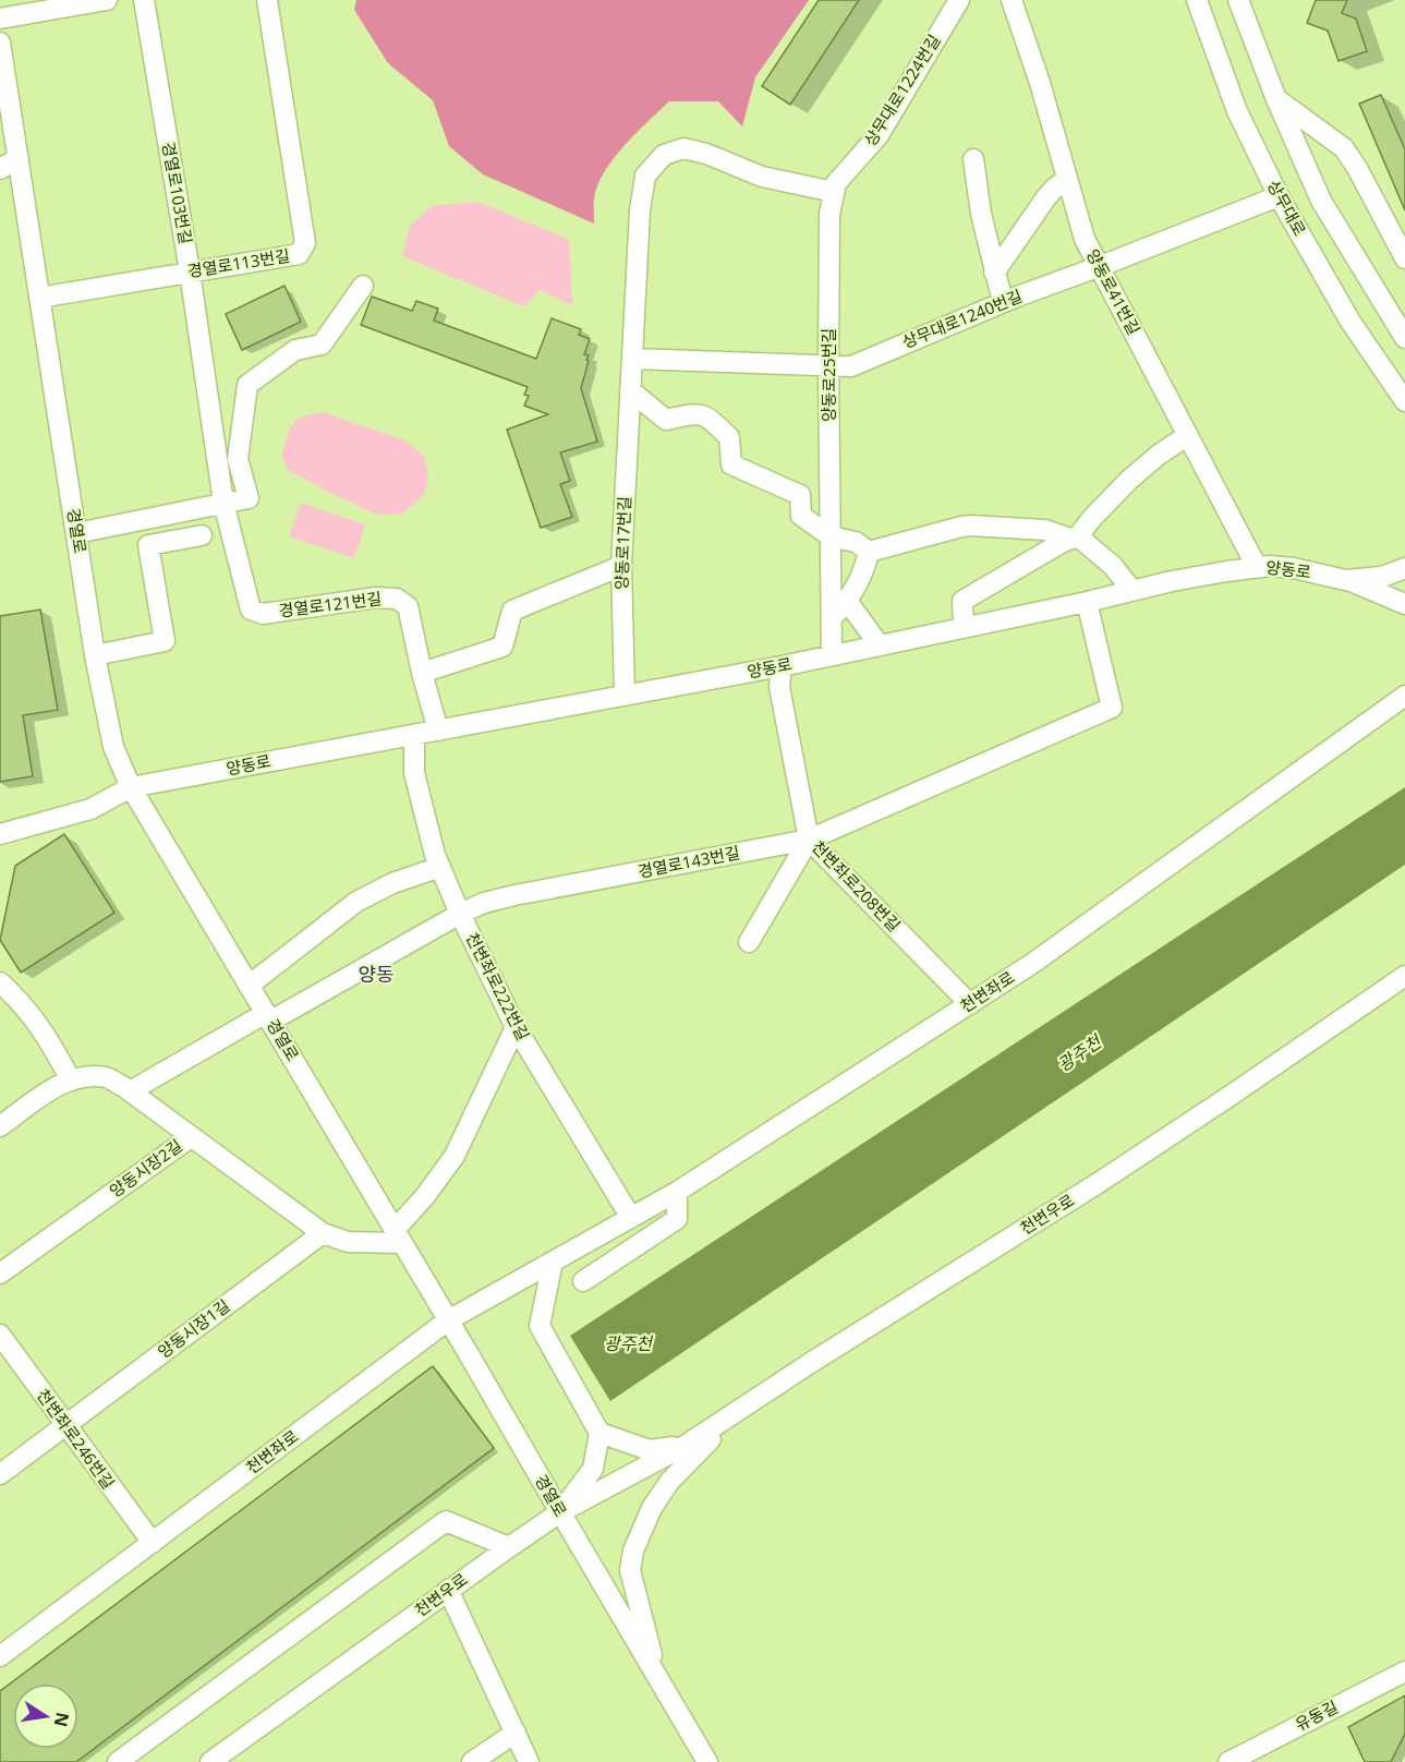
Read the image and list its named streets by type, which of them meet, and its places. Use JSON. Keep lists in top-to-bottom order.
{
  "streets": {
    "street": [
      "상무대로1224번길",
      "경열로103번길",
      "상무대로",
      "경열로113번길",
      "양동로41번길",
      "상무대로1240번길",
      "양동로25번길",
      "경열로",
      "양동로17번길",
      "양동로",
      "경열로121번길",
      "경열로143번길",
      "천변좌로208번길",
      "천변좌로222번길",
      "천변좌로",
      "양동시장2길",
      "천변우로",
      "양동시장1길",
      "천변좌로246번길",
      "유동길"
    ]
  },
  "crossings": [
    ["상무대로1224번길", "양동로25번길"],
    ["상무대로1224번길", "양동로17번길"],
    ["경열로103번길", "경열로113번길"],
    ["경열로103번길", "경열로121번길"],
    ["상무대로", "상무대로1240번길"],
    ["경열로113번길", "경열로"],
    ["양동로41번길", "상무대로1240번길"],
    ["양동로41번길", "양동로"],
    ["상무대로1240번길", "양동로25번길"],
    ["상무대로1240번길", "양동로17번길"],
    ["양동로25번길", "양동로"],
    ["경열로", "양동로"],
    ["경열로", "경열로143번길"],
    ["경열로", "천변좌로"],
    ["경열로", "천변우로"],
    ["양동로17번길", "양동로"],
    ["양동로", "경열로143번길"],
    ["양동로", "천변좌로208번길"],
    ["양동로", "천변좌로222번길"],
    ["경열로143번길", "천변좌로208번길"],
    ["경열로143번길", "천변좌로222번길"],
    ["천변좌로208번길", "천변좌로"],
    ["천변좌로222번길", "천변좌로"],
    ["천변좌로", "천변좌로246번길"],
    ["양동시장2길", "양동시장1길"],
    ["양동시장1길", "천변좌로246번길"]
  ],
  "districts": ["양동"],
  "water": ["광주천"],
  "north": "right"
}
